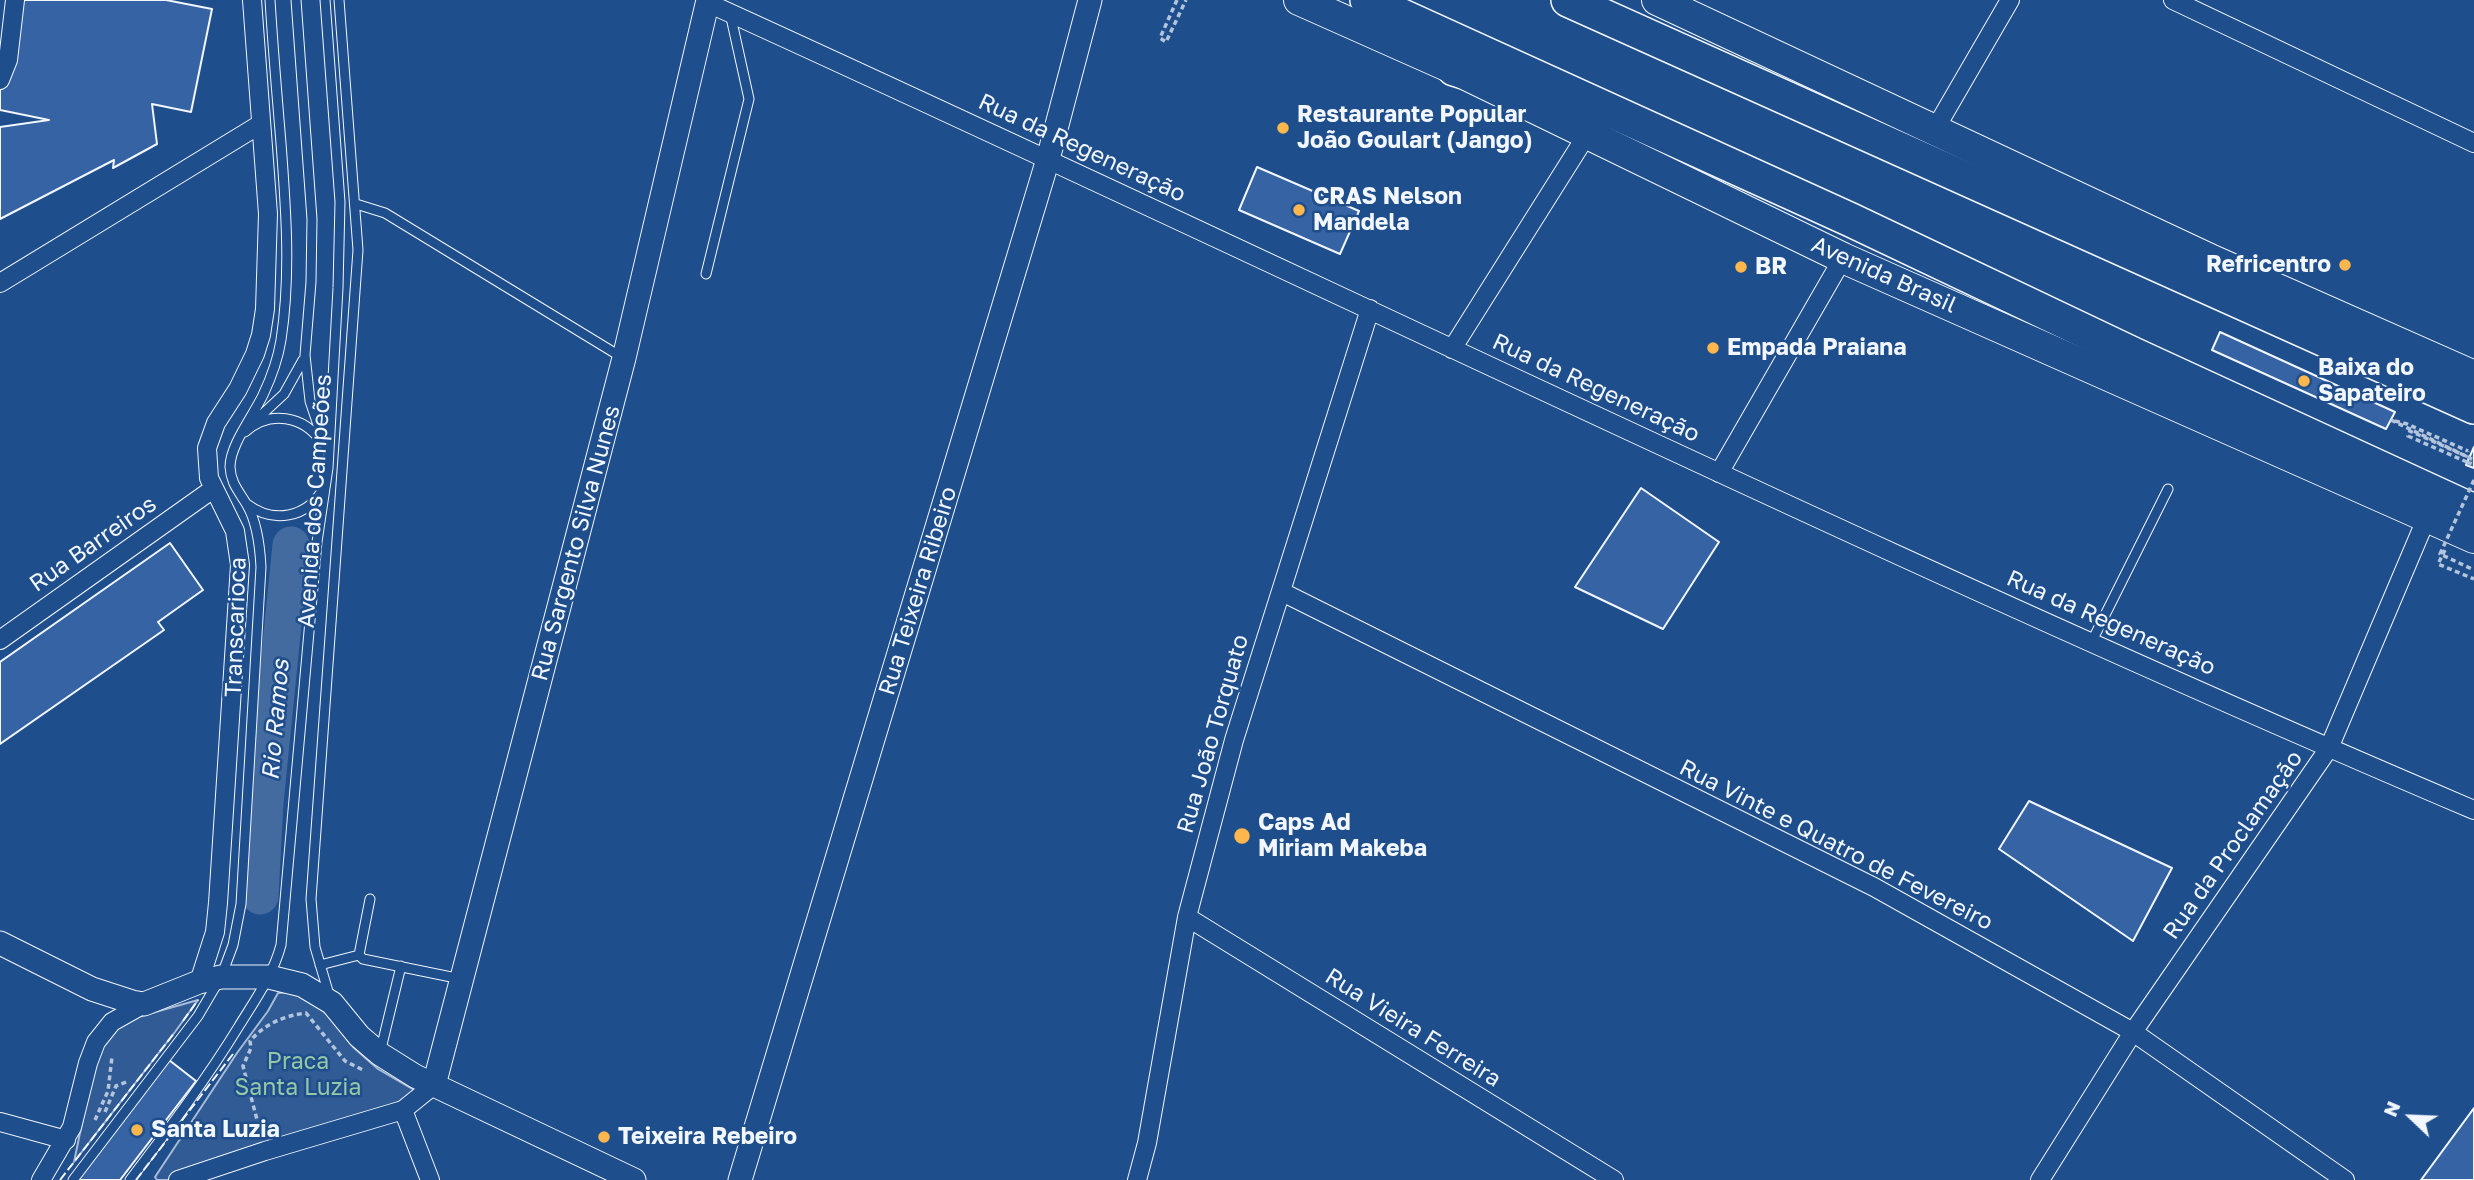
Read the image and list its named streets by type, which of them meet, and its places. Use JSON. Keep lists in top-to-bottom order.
{
  "streets": {
    "highway": ["Avenida Brasil"],
    "street": [
      "Rua da Regeneração",
      "Rua Sargento Silva Nunes",
      "Rua Barreiros",
      "Rua Teixeira Ribeiro",
      "Rua João Torquato",
      "Rua Vinte e Quatro de Fevereiro",
      "Rua da Proclamação",
      "Rua Vieira Ferreira"
    ],
    "lane": ["Avenida dos Campeões", "Transcarioca"]
  },
  "crossings": [
    ["Rua da Regeneração", "Rua Sargento Silva Nunes"],
    ["Rua da Regeneração", "Rua Teixeira Ribeiro"],
    ["Rua da Regeneração", "Rua João Torquato"],
    ["Rua da Regeneração", "Rua da Proclamação"],
    ["Avenida Brasil", "Rua da Proclamação"],
    ["Rua João Torquato", "Rua Vinte e Quatro de Fevereiro"],
    ["Rua João Torquato", "Rua Vieira Ferreira"],
    ["Rua Vinte e Quatro de Fevereiro", "Rua da Proclamação"]
  ],
  "water": ["Rio Ramos"],
  "parks": ["Praca Santa Luzia"],
  "places": [
    "Restaurante Popular João Goulart (Jango)",
    "CRAS Nelson Mandela",
    "Refricentro",
    "BR",
    "Empada Praiana",
    "Baixa do Sapateiro",
    "Caps Ad Miriam Makeba",
    "Santa Luzia",
    "Teixeira Rebeiro"
  ],
  "north": "top left"
}
